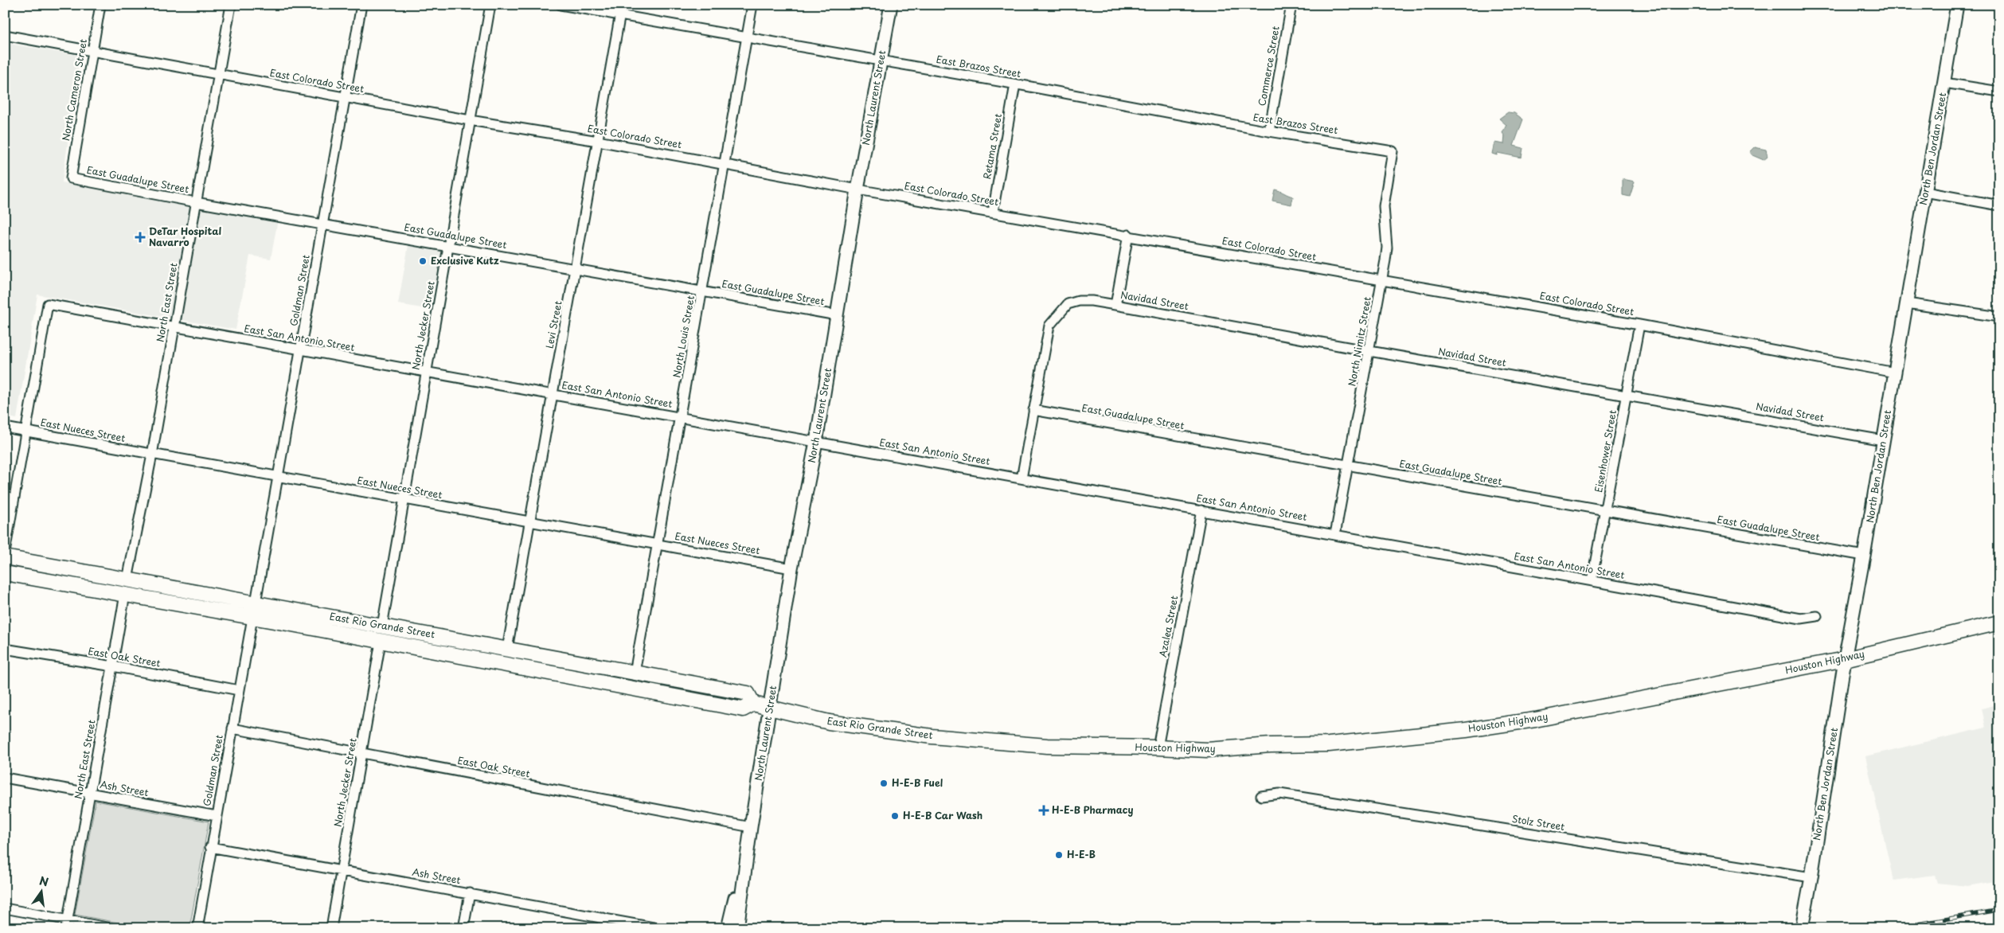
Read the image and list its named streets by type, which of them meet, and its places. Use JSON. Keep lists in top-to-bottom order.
{
  "streets": {
    "main road": [
      "North Laurent Street",
      "North Ben Jordan Street",
      "East Rio Grande Street",
      "Houston Highway"
    ],
    "street": [
      "Commerce Street",
      "East Brazos Street",
      "East Colorado Street",
      "North Cameron Street",
      "Retama Street",
      "East Guadalupe Street",
      "Goldman Street",
      "Navidad Street",
      "North East Street",
      "Levi Street",
      "North Jecker Street",
      "North Louis Street",
      "East San Antonio Street",
      "North Nimitz Street",
      "East Nueces Street",
      "Eisenhower Street",
      "Azalea Street",
      "East Oak Street",
      "Ash Street",
      "Stolz Street"
    ]
  },
  "crossings": [
    ["Commerce Street", "East Brazos Street"],
    ["East Brazos Street", "North Laurent Street"],
    ["East Brazos Street", "Retama Street"],
    ["East Brazos Street", "Levi Street"],
    ["East Brazos Street", "North Louis Street"],
    ["East Brazos Street", "North Nimitz Street"],
    ["East Colorado Street", "North Cameron Street"],
    ["East Colorado Street", "North Laurent Street"],
    ["East Colorado Street", "Retama Street"],
    ["East Colorado Street", "North Ben Jordan Street"],
    ["East Colorado Street", "Goldman Street"],
    ["East Colorado Street", "North East Street"],
    ["East Colorado Street", "Levi Street"],
    ["East Colorado Street", "North Jecker Street"],
    ["East Colorado Street", "North Louis Street"],
    ["East Colorado Street", "North Nimitz Street"],
    ["East Colorado Street", "Eisenhower Street"],
    ["North Cameron Street", "East Guadalupe Street"],
    ["North Laurent Street", "East Guadalupe Street"],
    ["North Laurent Street", "East San Antonio Street"],
    ["North Laurent Street", "East Nueces Street"],
    ["North Laurent Street", "East Rio Grande Street"],
    ["North Laurent Street", "East Oak Street"],
    ["North Ben Jordan Street", "East Guadalupe Street"],
    ["North Ben Jordan Street", "Navidad Street"],
    ["North Ben Jordan Street", "Houston Highway"],
    ["North Ben Jordan Street", "Stolz Street"],
    ["East Guadalupe Street", "Goldman Street"],
    ["East Guadalupe Street", "Navidad Street"],
    ["East Guadalupe Street", "North East Street"],
    ["East Guadalupe Street", "Levi Street"],
    ["East Guadalupe Street", "North Jecker Street"],
    ["East Guadalupe Street", "North Louis Street"],
    ["East Guadalupe Street", "North Nimitz Street"],
    ["East Guadalupe Street", "Eisenhower Street"],
    ["Goldman Street", "East San Antonio Street"],
    ["Goldman Street", "East Nueces Street"],
    ["Goldman Street", "East Rio Grande Street"],
    ["Goldman Street", "East Oak Street"],
    ["Goldman Street", "Ash Street"],
    ["Navidad Street", "North Nimitz Street"],
    ["Navidad Street", "Eisenhower Street"],
    ["North East Street", "East San Antonio Street"],
    ["North East Street", "East Nueces Street"],
    ["North East Street", "East Rio Grande Street"],
    ["North East Street", "East Oak Street"],
    ["North East Street", "Ash Street"],
    ["Levi Street", "East San Antonio Street"],
    ["Levi Street", "East Nueces Street"],
    ["Levi Street", "East Rio Grande Street"],
    ["North Jecker Street", "East San Antonio Street"],
    ["North Jecker Street", "East Nueces Street"],
    ["North Jecker Street", "East Rio Grande Street"],
    ["North Jecker Street", "East Oak Street"],
    ["North Jecker Street", "Ash Street"],
    ["North Louis Street", "East San Antonio Street"],
    ["North Louis Street", "East Nueces Street"],
    ["North Louis Street", "East Rio Grande Street"],
    ["East San Antonio Street", "North Nimitz Street"],
    ["East San Antonio Street", "East Nueces Street"],
    ["East San Antonio Street", "Eisenhower Street"],
    ["East San Antonio Street", "Azalea Street"],
    ["East Rio Grande Street", "Houston Highway"],
    ["Azalea Street", "Houston Highway"]
  ],
  "places": {
    "health": ["DeTar Hospital Navarro", "H-E-B Pharmacy"],
    "other": [
      "Exclusive Kutz",
      "H-E-B Fuel",
      "H-E-B Car Wash",
      "H-E-B"
    ]
  },
  "north": "top"
}
